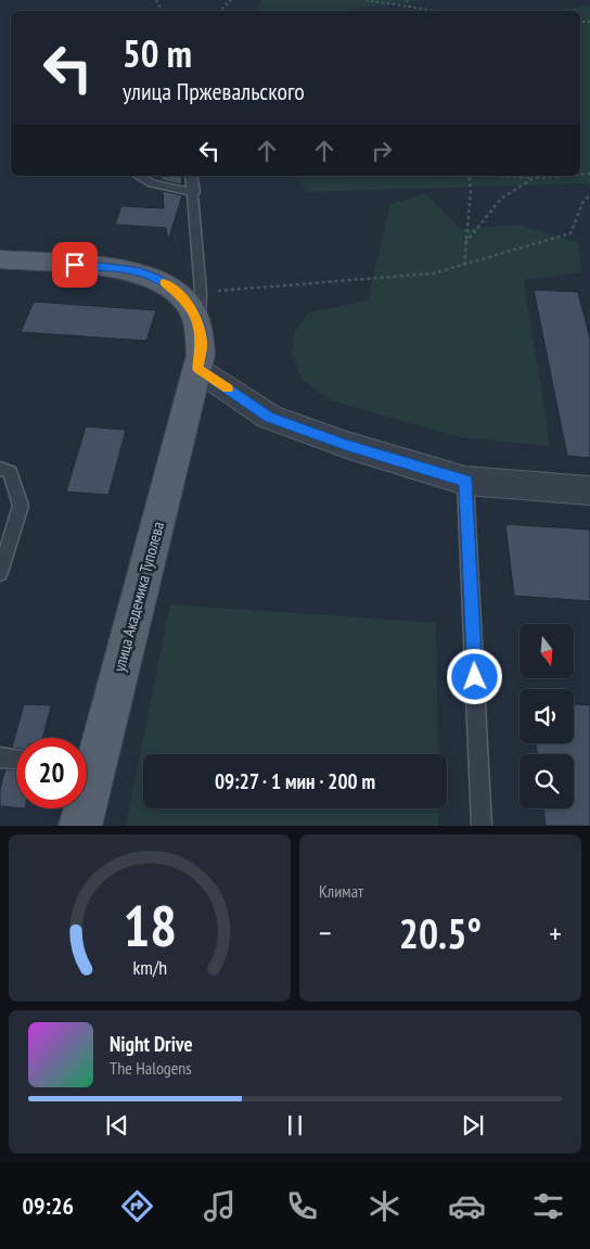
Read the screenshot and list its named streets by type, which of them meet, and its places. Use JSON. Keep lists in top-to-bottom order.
{
  "streets": {
    "main road": ["улица Академика Туполева"]
  },
  "north": "bottom",
  "page": {
    "turn": ["50 m", "улица Пржевальского"],
    "limit": "20",
    "trip": "09:27 · 1 мин · 200 m",
    "tile": "Климат",
    "heat": ["−", "20.5°", "+"],
    "song": ["Night Drive", "The Halogens"],
    "tabs": "09:26",
    "gauge": ["18", "km/h"]
  }
}
